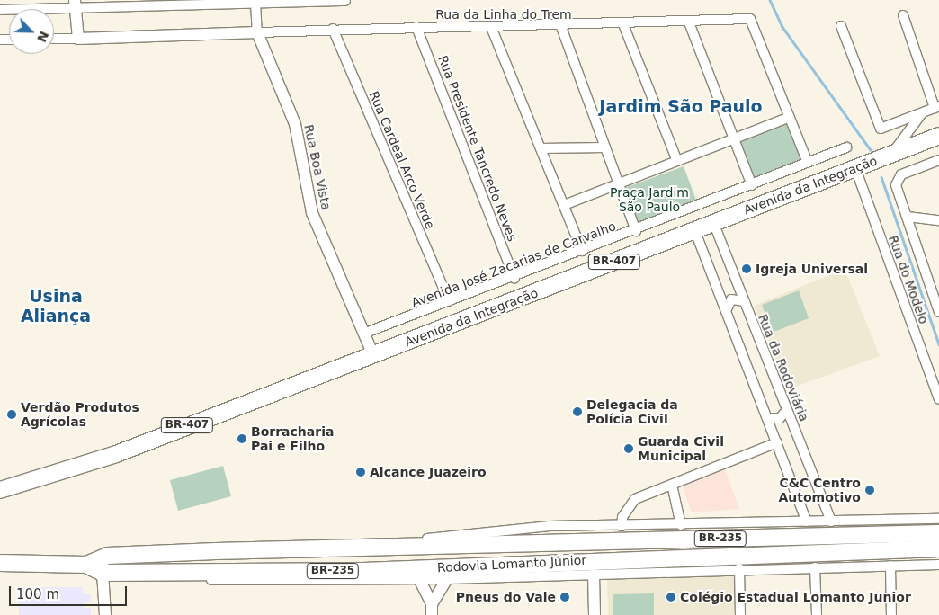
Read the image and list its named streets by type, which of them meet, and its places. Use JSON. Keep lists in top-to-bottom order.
{
  "streets": {
    "highway": [
      "Avenida da Integração",
      "BR-407",
      "BR-235",
      "Rodovia Lomanto Júnior"
    ],
    "street": [
      "Rua da Linha do Trem",
      "Rua Presidente Tancredo Neves",
      "Rua Cardeal Arco Verde",
      "Rua Boa Vista",
      "Avenida José Zacarias de Carvalho",
      "Rua do Modelo",
      "Rua da Rodoviária"
    ]
  },
  "crossings": [
    ["Rua da Linha do Trem", "Rua Presidente Tancredo Neves"],
    ["Rua da Linha do Trem", "Rua Cardeal Arco Verde"],
    ["Rua da Linha do Trem", "Rua Boa Vista"],
    ["Rua Presidente Tancredo Neves", "Avenida José Zacarias de Carvalho"],
    ["Rua Cardeal Arco Verde", "Avenida José Zacarias de Carvalho"],
    ["Rua Boa Vista", "Avenida da Integração"],
    ["Rua Boa Vista", "Avenida José Zacarias de Carvalho"],
    ["Avenida da Integração", "Rua do Modelo"],
    ["Avenida da Integração", "Rua da Rodoviária"]
  ],
  "districts": ["Jardim São Paulo", "Usina Aliança"],
  "parks": ["Praça Jardim São Paulo"],
  "places": [
    "Igreja Universal",
    "Delegacia da Polícia Civil",
    "Verdão Produtos Agrícolas",
    "Borracharia Pai e Filho",
    "Guarda Civil Municipal",
    "Alcance Juazeiro",
    "C&C Centro Automotivo",
    "Pneus do Vale",
    "Colégio Estadual Lomanto Junior"
  ],
  "scale_bar": "100 m",
  "north": "bottom right"
}
